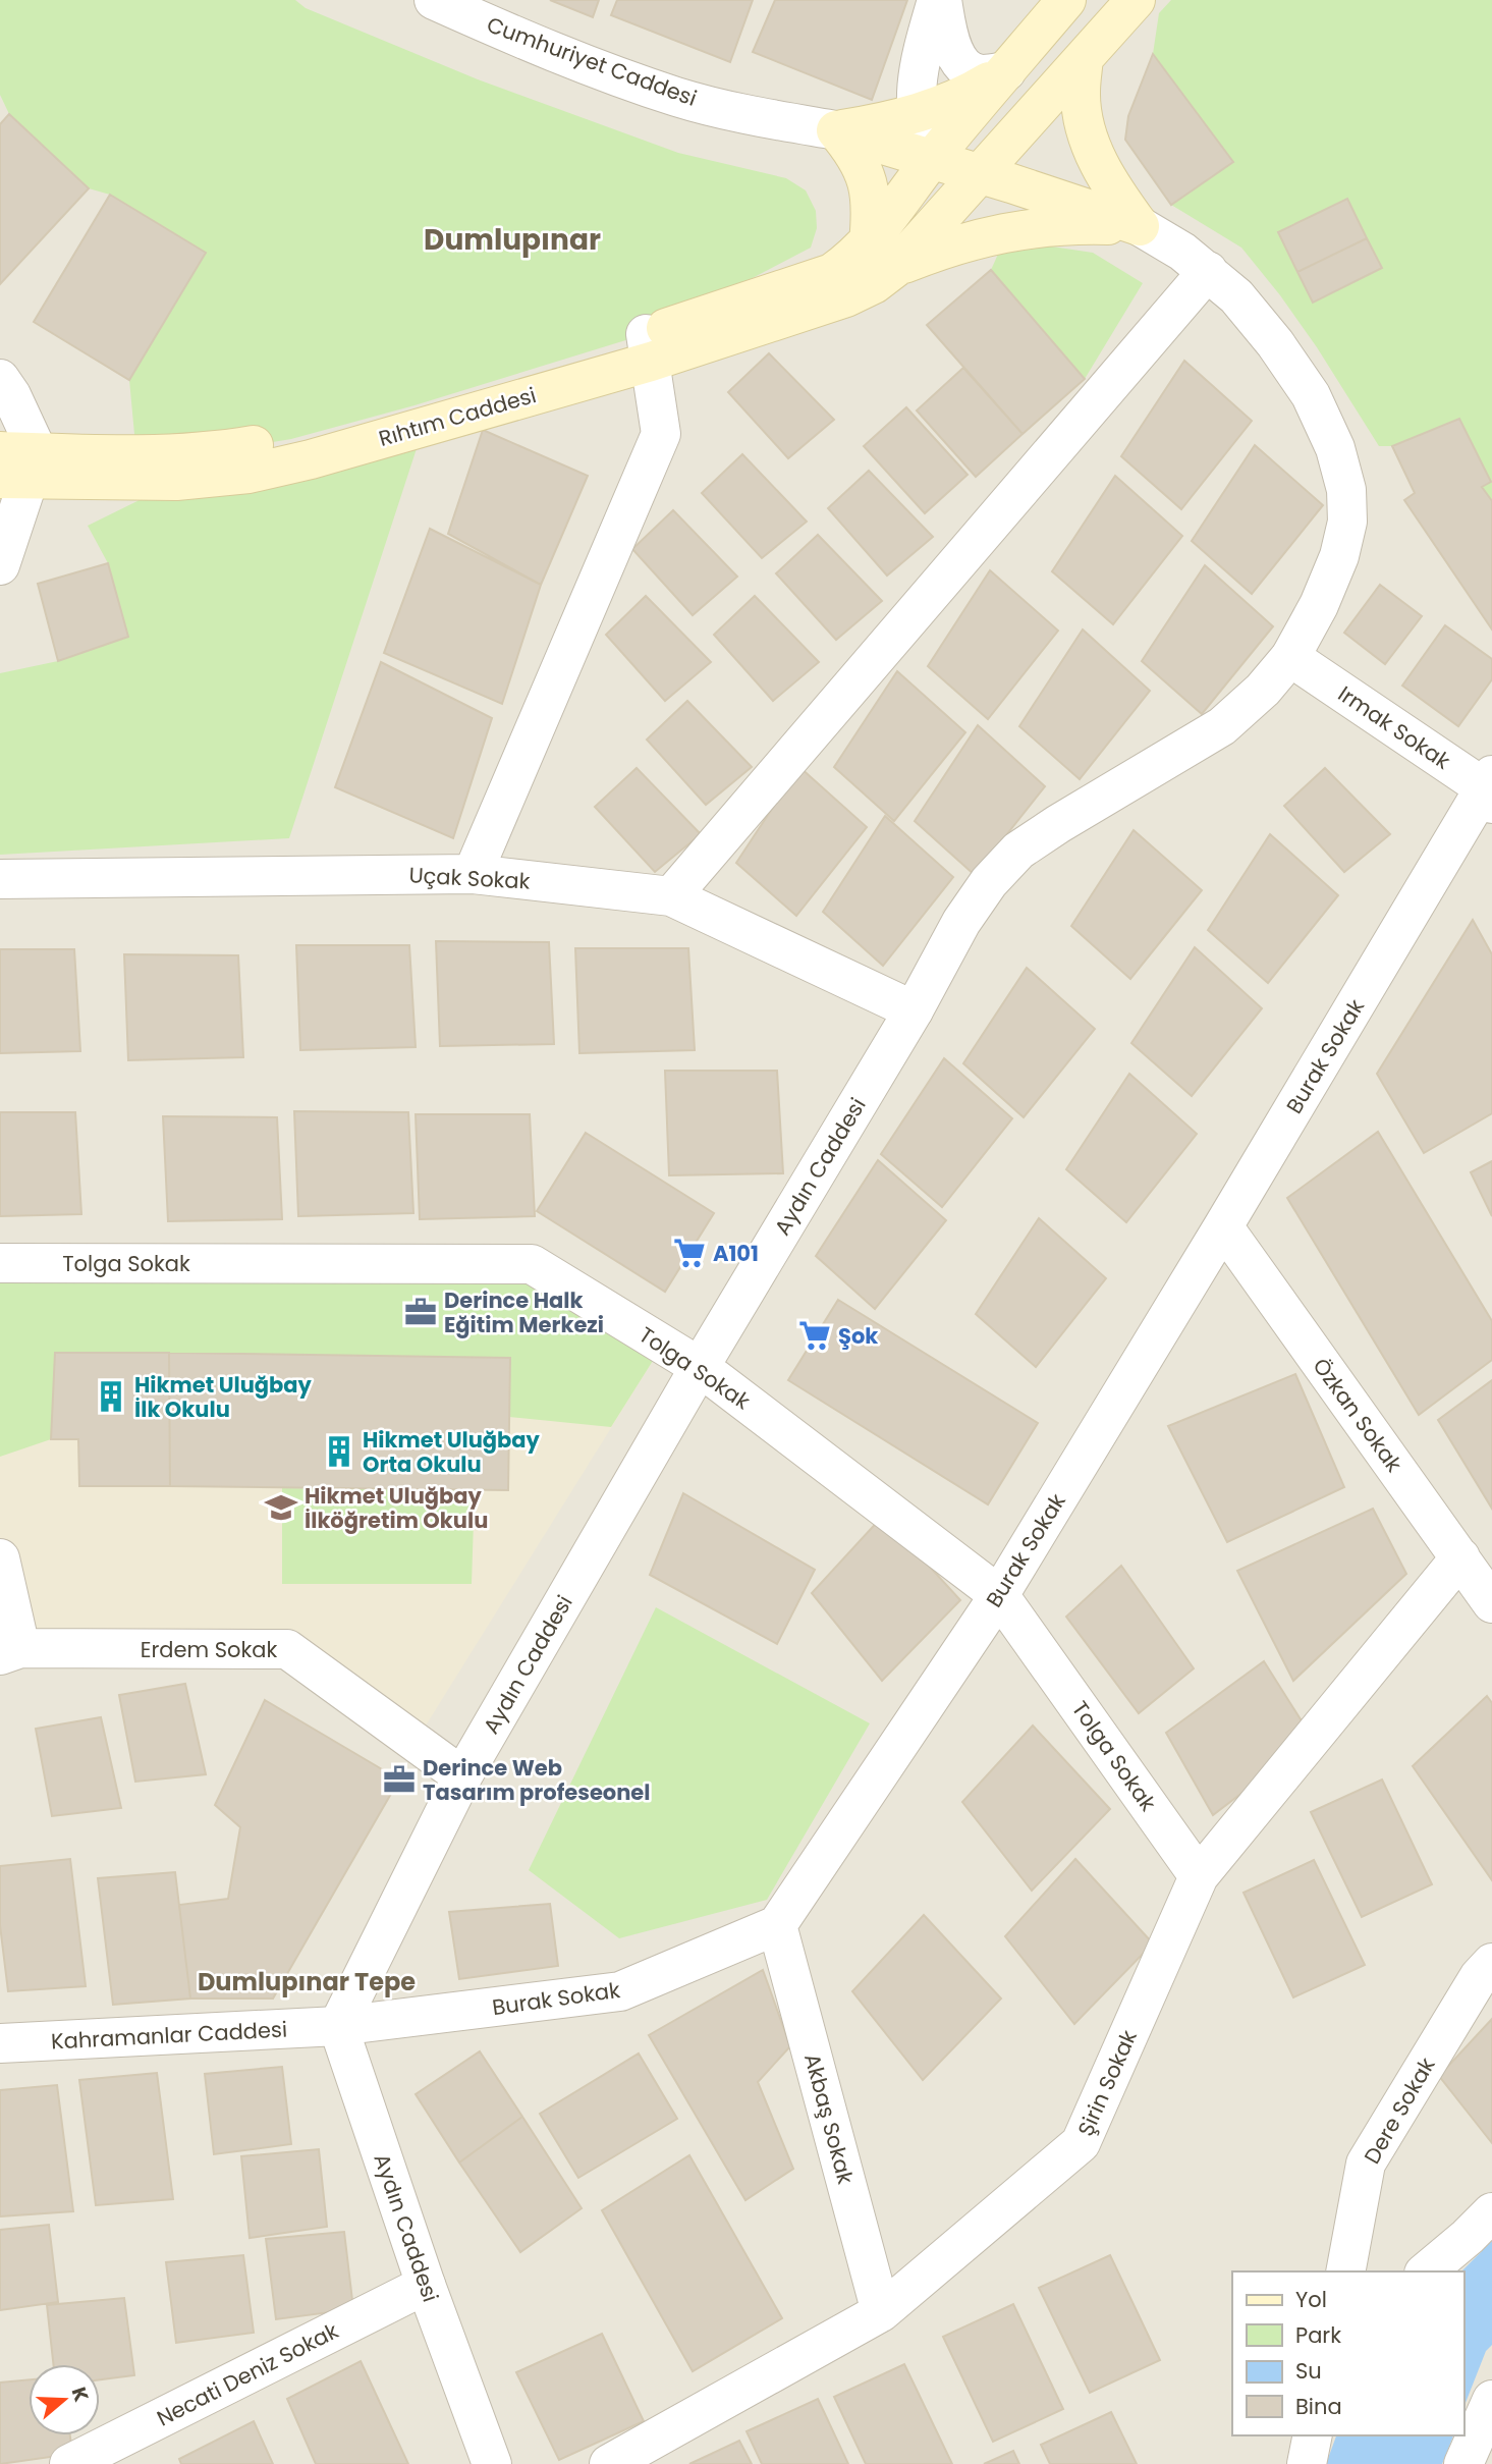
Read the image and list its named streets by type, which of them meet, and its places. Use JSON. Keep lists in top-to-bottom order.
{
  "streets": {
    "main road": ["Rıhtım Caddesi"],
    "street": [
      "Cumhuriyet Caddesi",
      "Irmak Sokak",
      "Uçak Sokak",
      "Burak Sokak",
      "Aydın Caddesi",
      "Tolga Sokak",
      "Özkan Sokak",
      "Erdem Sokak",
      "Kahramanlar Caddesi",
      "Şirin Sokak",
      "Dere Sokak",
      "Akbaş Sokak",
      "Necati Deniz Sokak"
    ]
  },
  "crossings": [
    ["Irmak Sokak", "Burak Sokak"],
    ["Irmak Sokak", "Aydın Caddesi"],
    ["Uçak Sokak", "Aydın Caddesi"],
    ["Burak Sokak", "Aydın Caddesi"],
    ["Burak Sokak", "Tolga Sokak"],
    ["Burak Sokak", "Özkan Sokak"],
    ["Burak Sokak", "Kahramanlar Caddesi"],
    ["Burak Sokak", "Akbaş Sokak"],
    ["Aydın Caddesi", "Tolga Sokak"],
    ["Aydın Caddesi", "Erdem Sokak"],
    ["Aydın Caddesi", "Kahramanlar Caddesi"],
    ["Aydın Caddesi", "Necati Deniz Sokak"],
    ["Tolga Sokak", "Şirin Sokak"],
    ["Özkan Sokak", "Şirin Sokak"],
    ["Şirin Sokak", "Akbaş Sokak"]
  ],
  "districts": ["Dumlupınar", "Dumlupınar Tepe"],
  "places": {
    "supermarket": ["A101", "Şok"],
    "office": ["Derince Halk Eğitim Merkezi", "Derince Web Tasarım profeseonel"],
    "building": ["Hikmet Uluğbay İlk Okulu", "Hikmet Uluğbay Orta Okulu"],
    "school or university": ["Hikmet Uluğbay İlköğretim Okulu"]
  },
  "legend": [
    "Yol",
    "Park",
    "Su",
    "Bina"
  ],
  "north": "right"
}
